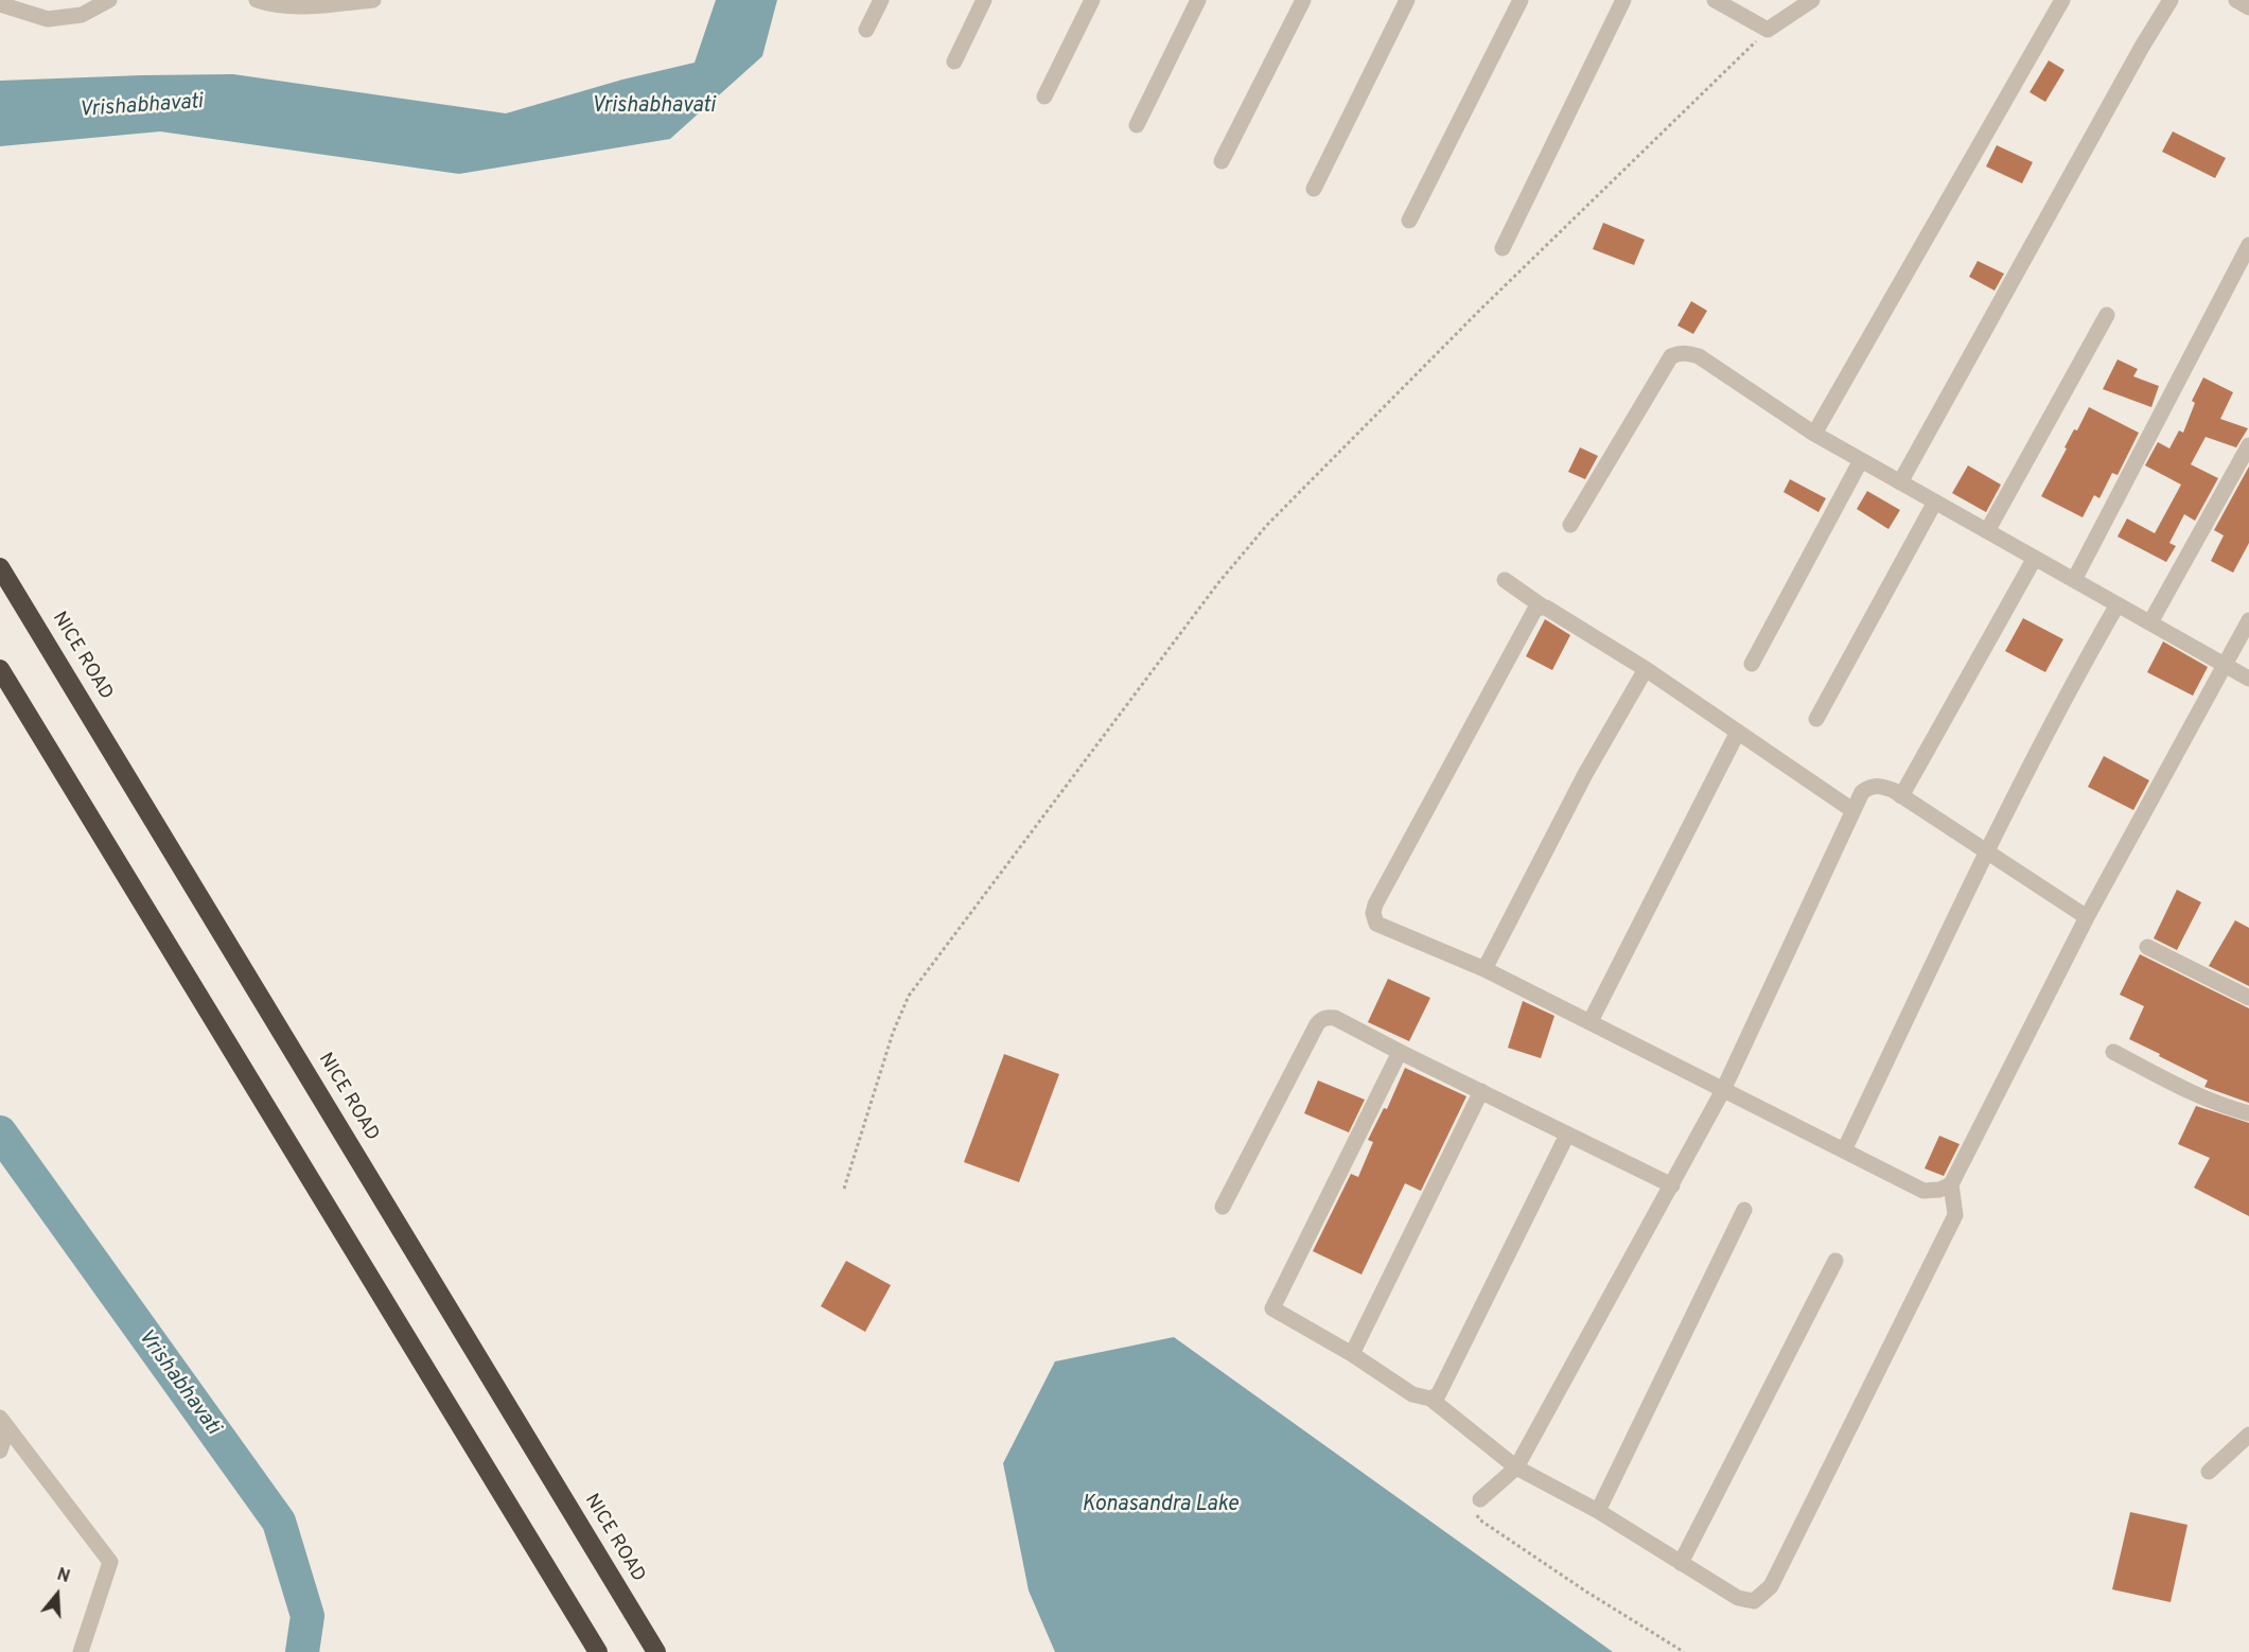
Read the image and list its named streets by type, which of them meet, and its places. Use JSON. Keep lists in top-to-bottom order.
{
  "streets": {
    "highway": ["NICE ROAD"]
  },
  "water": ["Vrishabhavati", "Konasandra Lake"],
  "north": "top"
}
